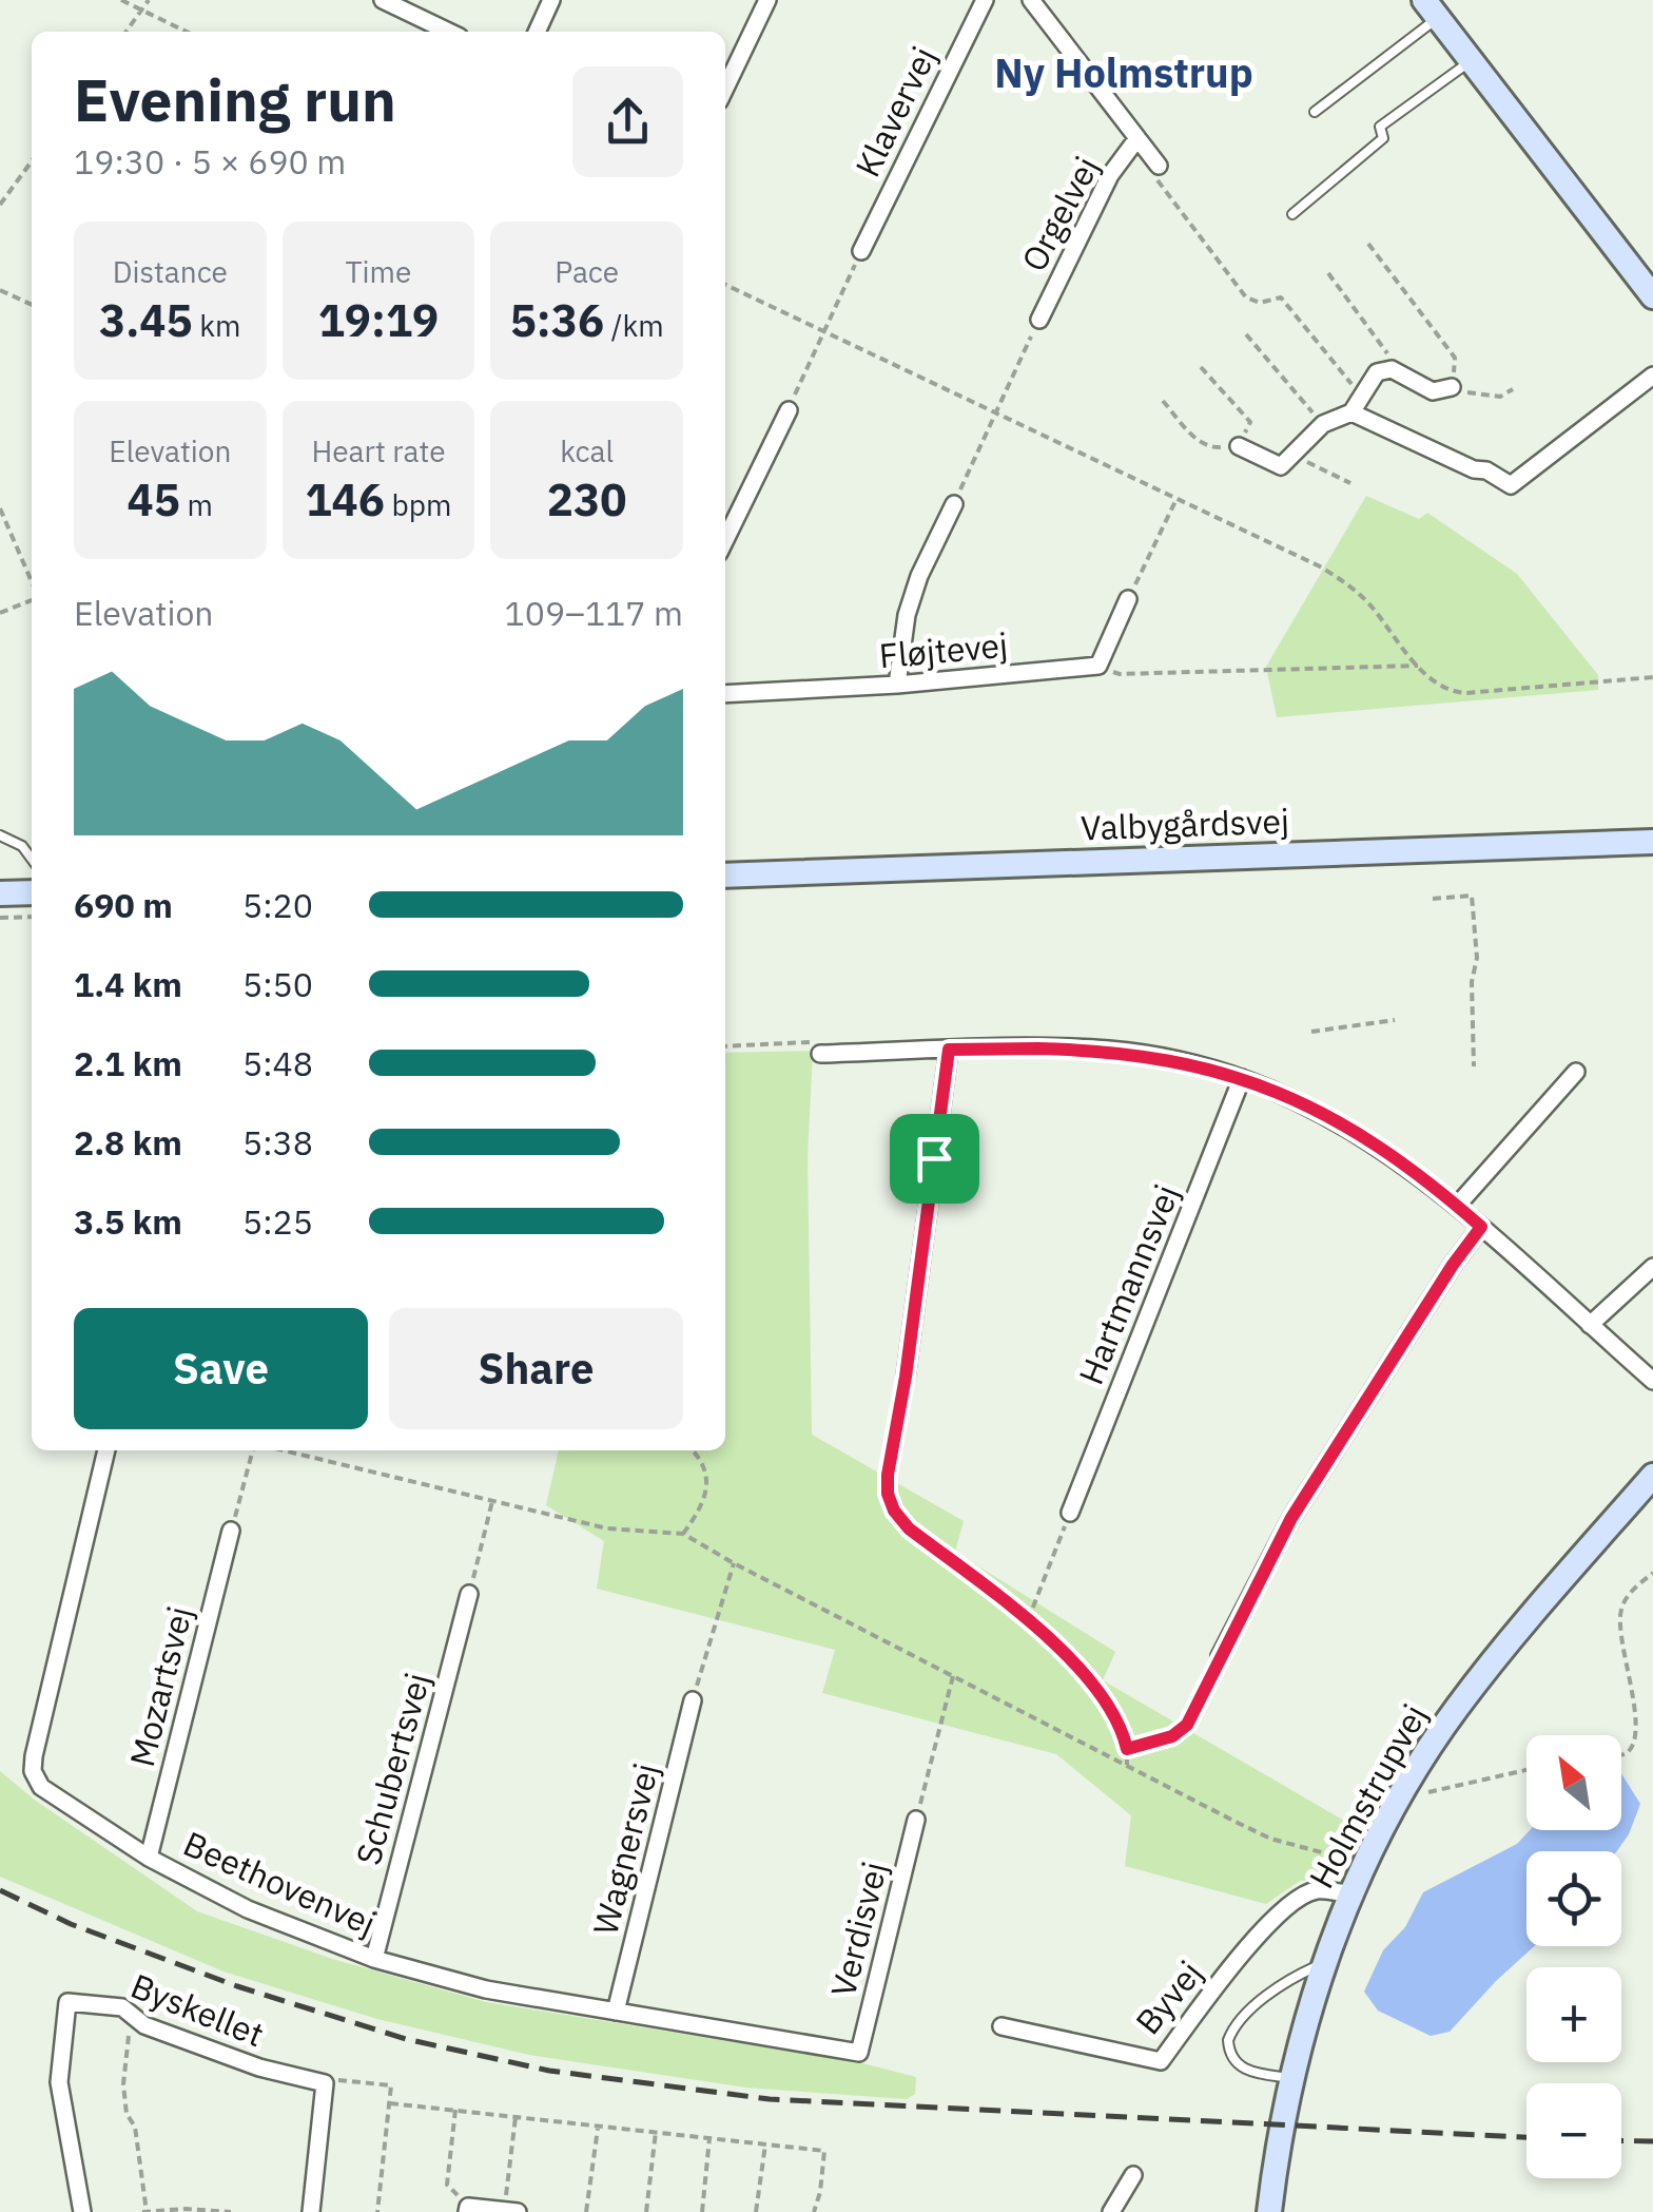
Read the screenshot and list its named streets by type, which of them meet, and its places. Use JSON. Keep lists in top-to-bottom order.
{
  "streets": {
    "street": [
      "Klavervej",
      "Orgelvej",
      "Fløjtevej",
      "Valbygårdsvej",
      "Hartmannsvej",
      "Mozartsvej",
      "Schubertsvej",
      "Holmstrupvej",
      "Wagnersvej",
      "Beethovenvej",
      "Verdisvej",
      "Byvej",
      "Byskellet"
    ]
  },
  "crossings": [
    ["Mozartsvej", "Beethovenvej"],
    ["Schubertsvej", "Beethovenvej"],
    ["Holmstrupvej", "Byvej"],
    ["Wagnersvej", "Beethovenvej"],
    ["Beethovenvej", "Verdisvej"]
  ],
  "districts": ["Ny Holmstrup"],
  "north": "top left",
  "page": {
    "heading": ["Evening run", "19:30 · 5 × 690 m"],
    "stats": [
      ["Distance", "3.45 km"],
      ["Time", "19:19"],
      ["Pace", "5:36 /km"],
      ["Elevation", "45 m"],
      ["Heart rate", "146 bpm"],
      ["kcal", "230"]
    ],
    "chart": ["Elevation", "109–117 m"],
    "list": [
      {
        "name": "690 m",
        "note": "5:20"
      },
      {
        "name": "1.4 km",
        "note": "5:50"
      },
      {
        "name": "2.1 km",
        "note": "5:48"
      },
      {
        "name": "2.8 km",
        "note": "5:38"
      },
      {
        "name": "3.5 km",
        "note": "5:25"
      }
    ],
    "buttons": ["Save", "Share"],
    "map_buttons": ["+", "−"]
  }
}
